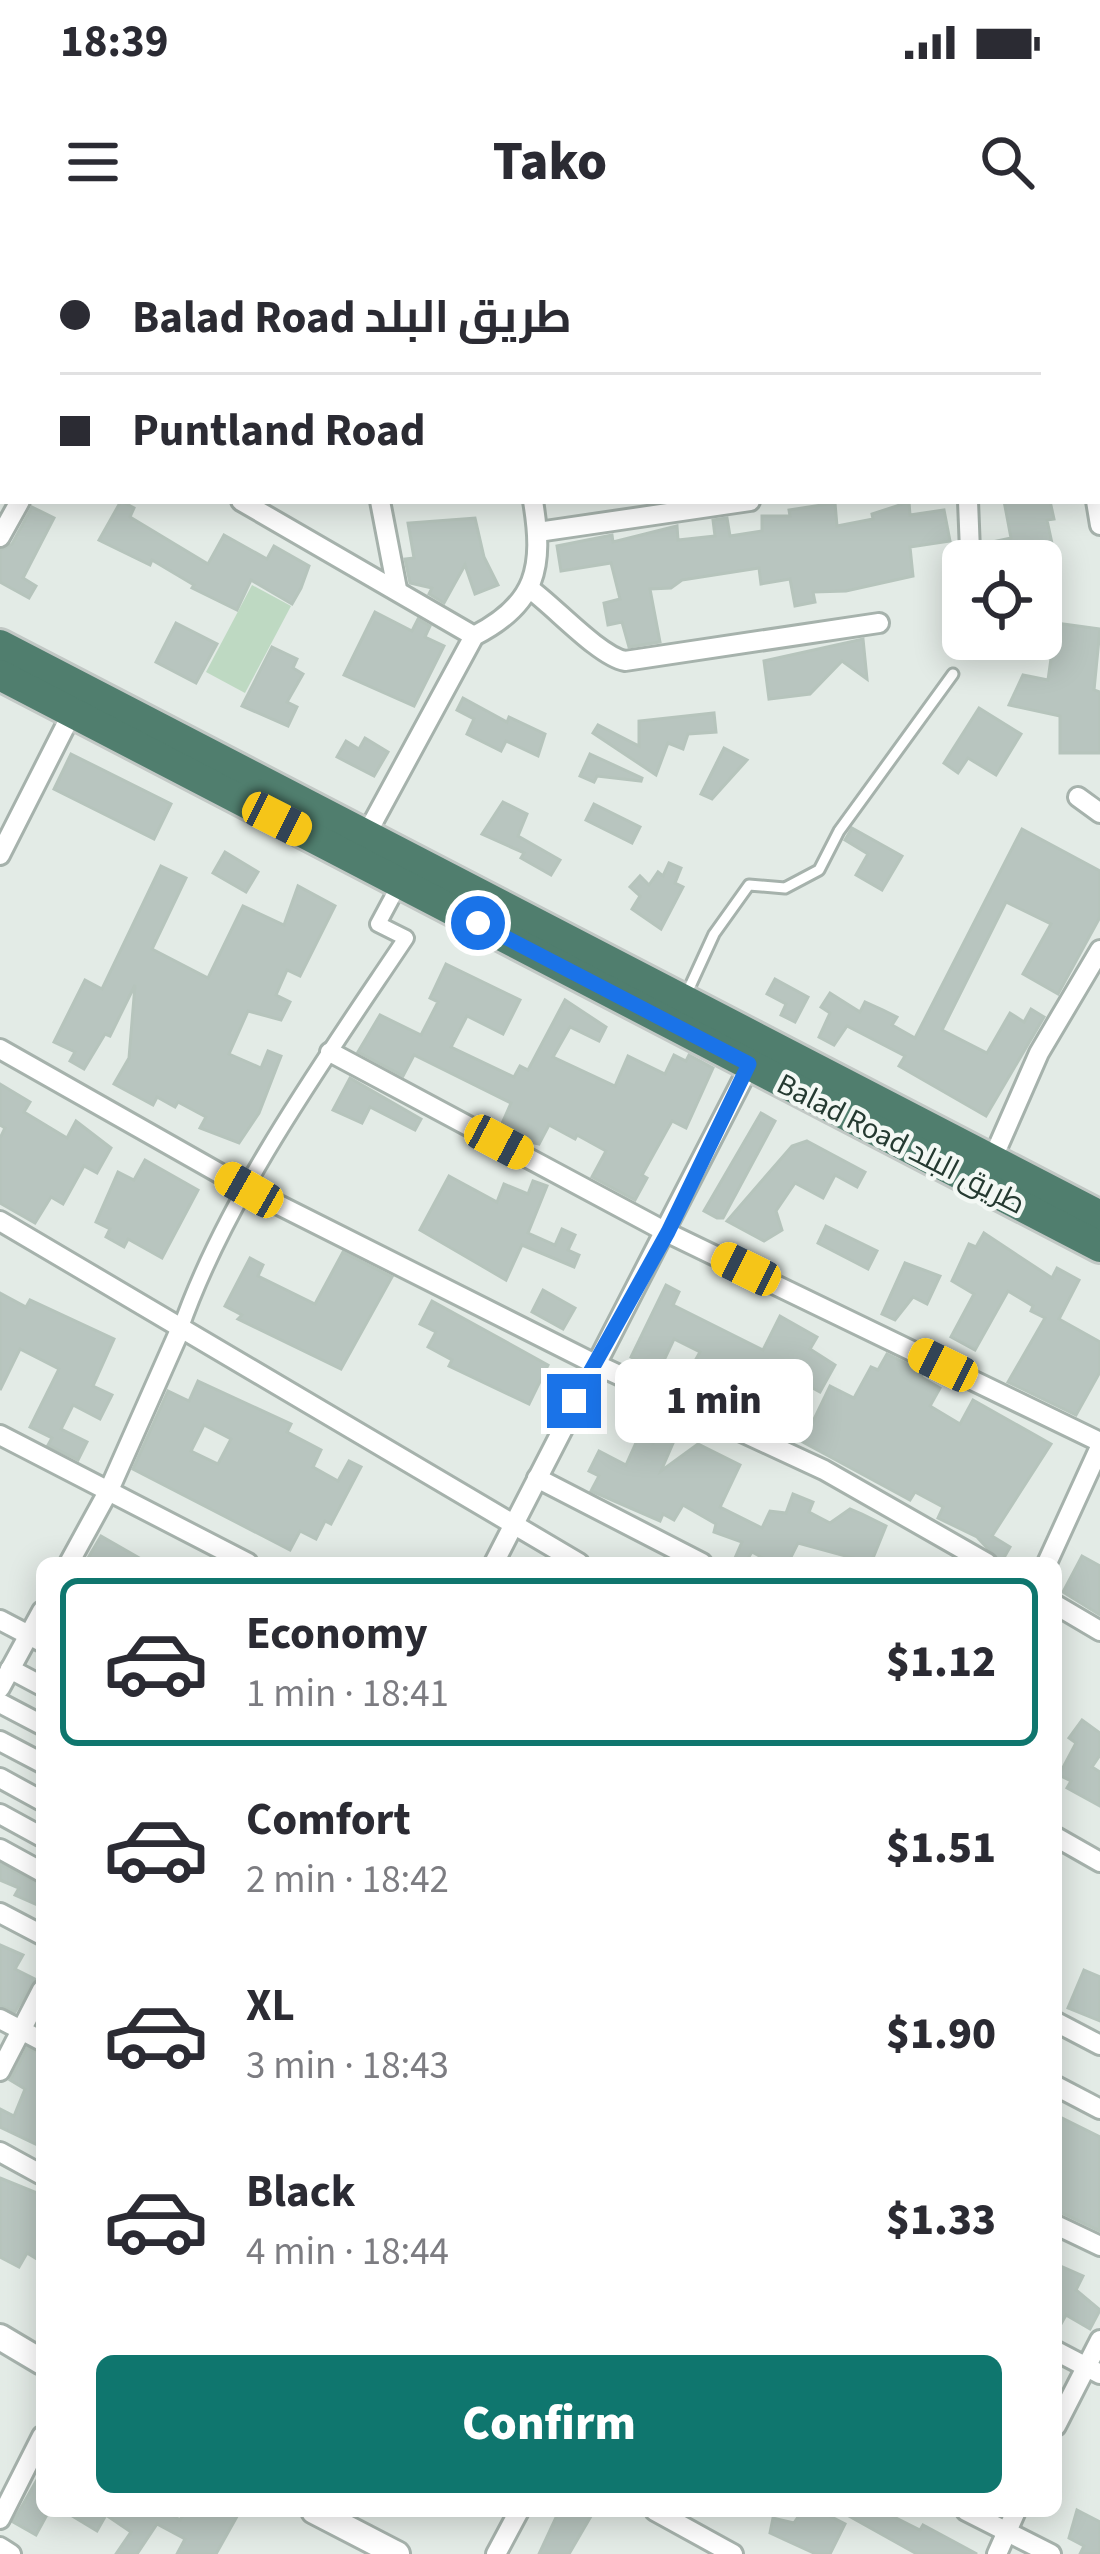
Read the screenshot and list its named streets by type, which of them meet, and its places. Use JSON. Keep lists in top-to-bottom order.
{
  "streets": {
    "highway": ["Balad Road طريق البلد"]
  },
  "page": {
    "status": "18:39",
    "header": "Tako",
    "banner": ["Balad Road طريق البلد", "Puntland Road"],
    "bubble": "1 min",
    "list": [
      {
        "name": "Economy",
        "note": "1 min · 18:41",
        "value": "$1.12"
      },
      {
        "name": "Comfort",
        "note": "2 min · 18:42",
        "value": "$1.51"
      },
      {
        "name": "XL",
        "note": "3 min · 18:43",
        "value": "$1.90"
      },
      {
        "name": "Black",
        "note": "4 min · 18:44",
        "value": "$1.33"
      }
    ],
    "buttons": "Confirm"
  }
}
